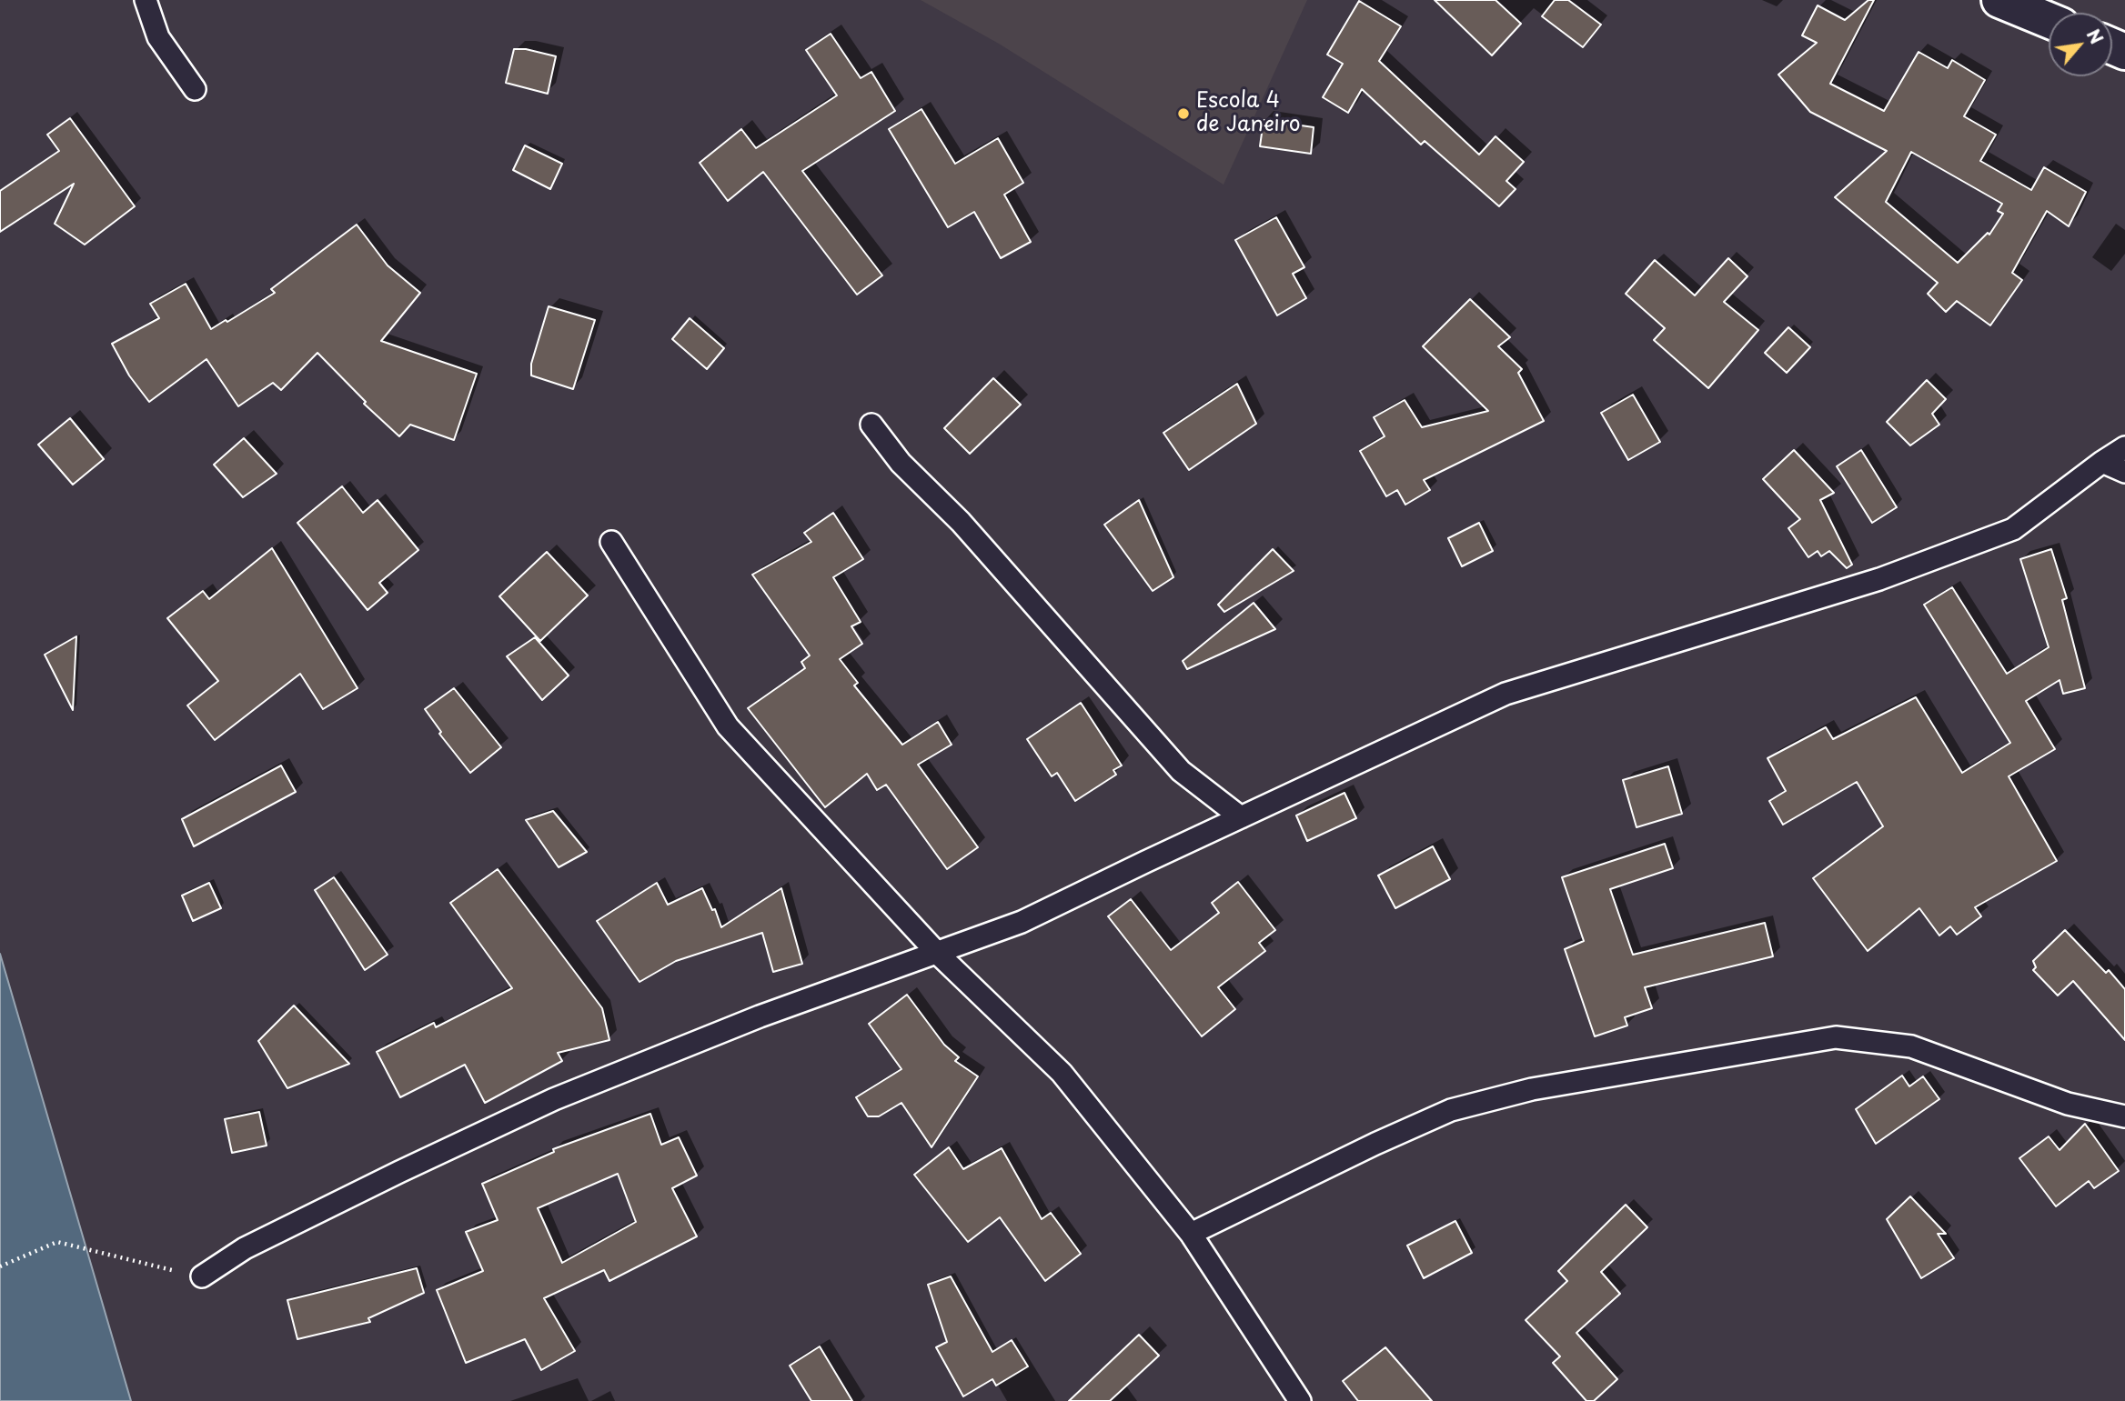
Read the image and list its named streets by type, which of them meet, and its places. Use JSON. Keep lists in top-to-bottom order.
{
  "places": ["Escola 4 de Janeiro"],
  "north": "top right"
}
